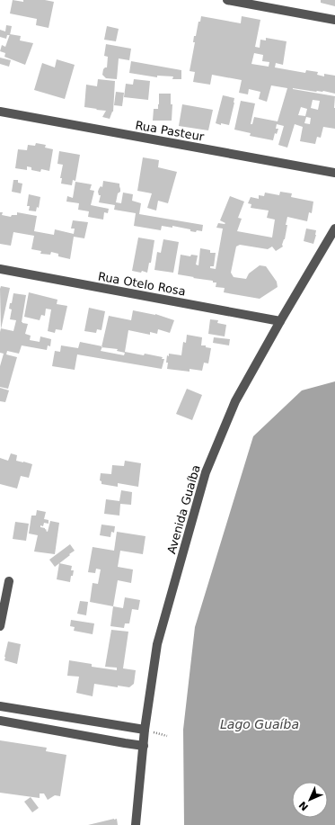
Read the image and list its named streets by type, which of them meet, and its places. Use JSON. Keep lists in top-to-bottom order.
{
  "streets": {
    "street": ["Rua Pasteur", "Rua Otelo Rosa", "Avenida Guaíba"]
  },
  "crossings": [
    ["Rua Otelo Rosa", "Avenida Guaíba"]
  ],
  "water": ["Lago Guaíba"],
  "north": "bottom left"
}
